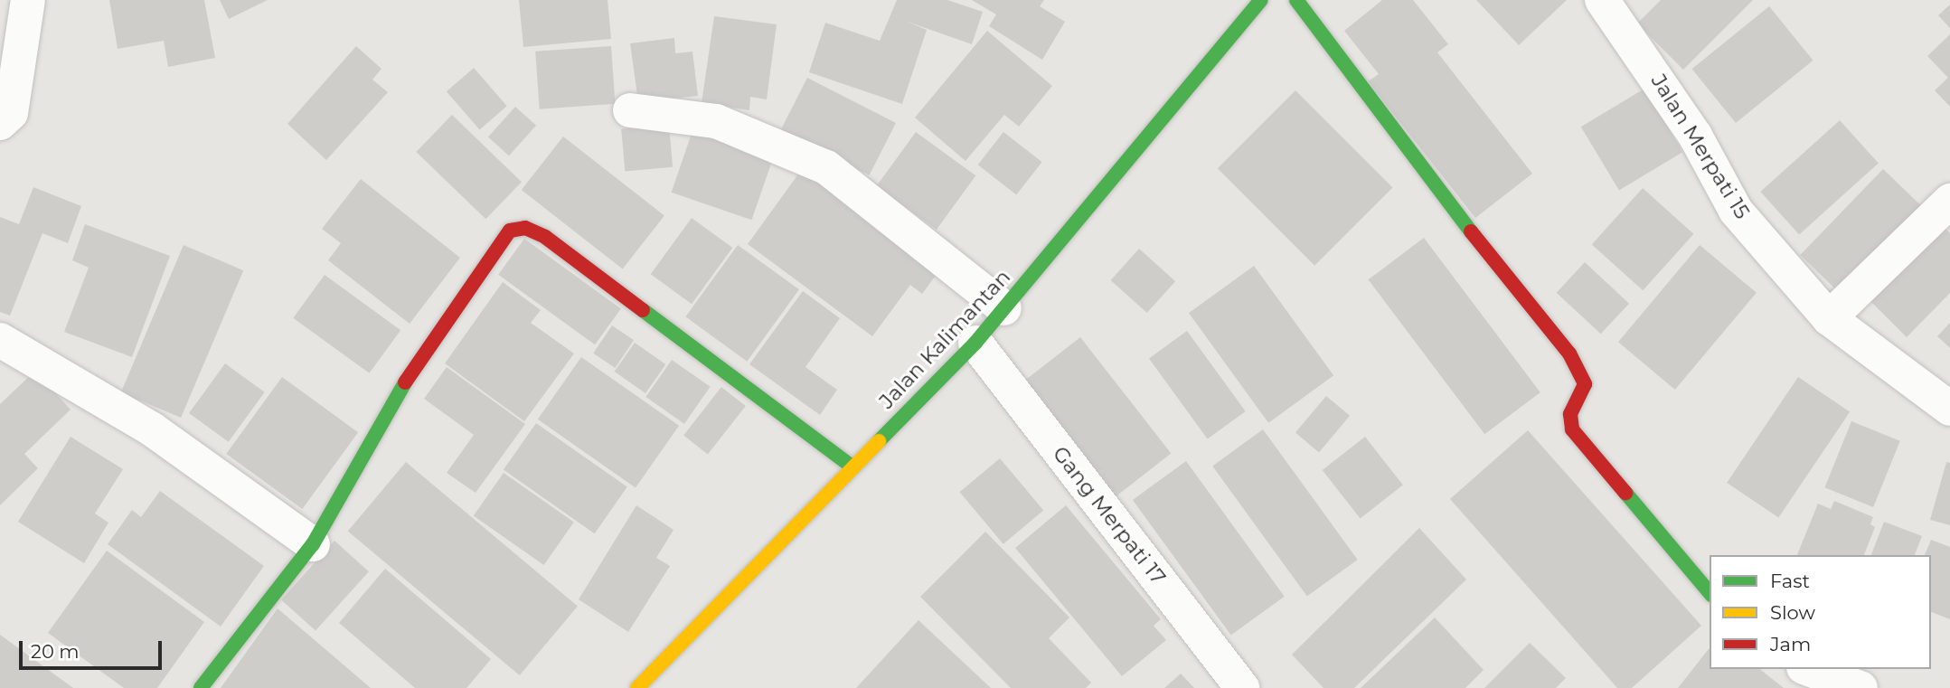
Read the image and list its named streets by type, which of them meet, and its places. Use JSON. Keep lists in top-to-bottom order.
{
  "streets": {
    "street": ["Jalan Merpati 15", "Jalan Kalimantan", "Gang Merpati 17"]
  },
  "crossings": [
    ["Jalan Kalimantan", "Gang Merpati 17"]
  ],
  "legend": ["Fast", "Slow", "Jam"],
  "scale_bar": "20 m"
}
